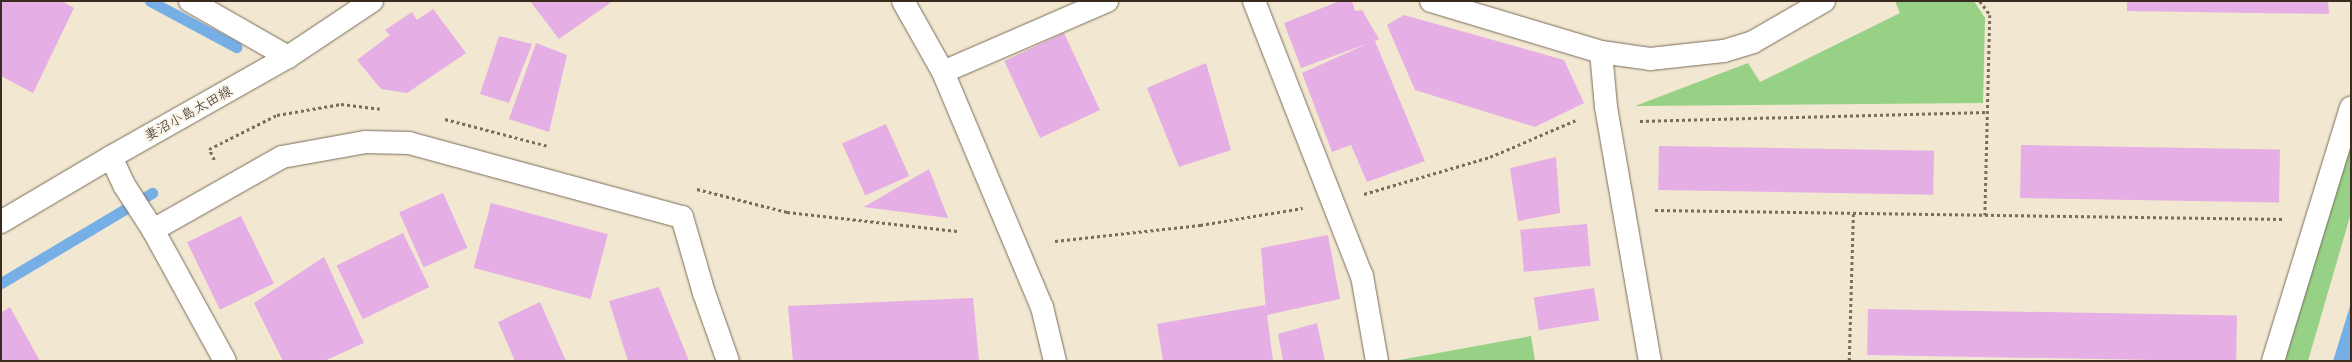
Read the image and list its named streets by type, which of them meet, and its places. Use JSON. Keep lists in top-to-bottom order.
{
  "streets": {
    "street": ["妻沼小島太田線"]
  }
}
